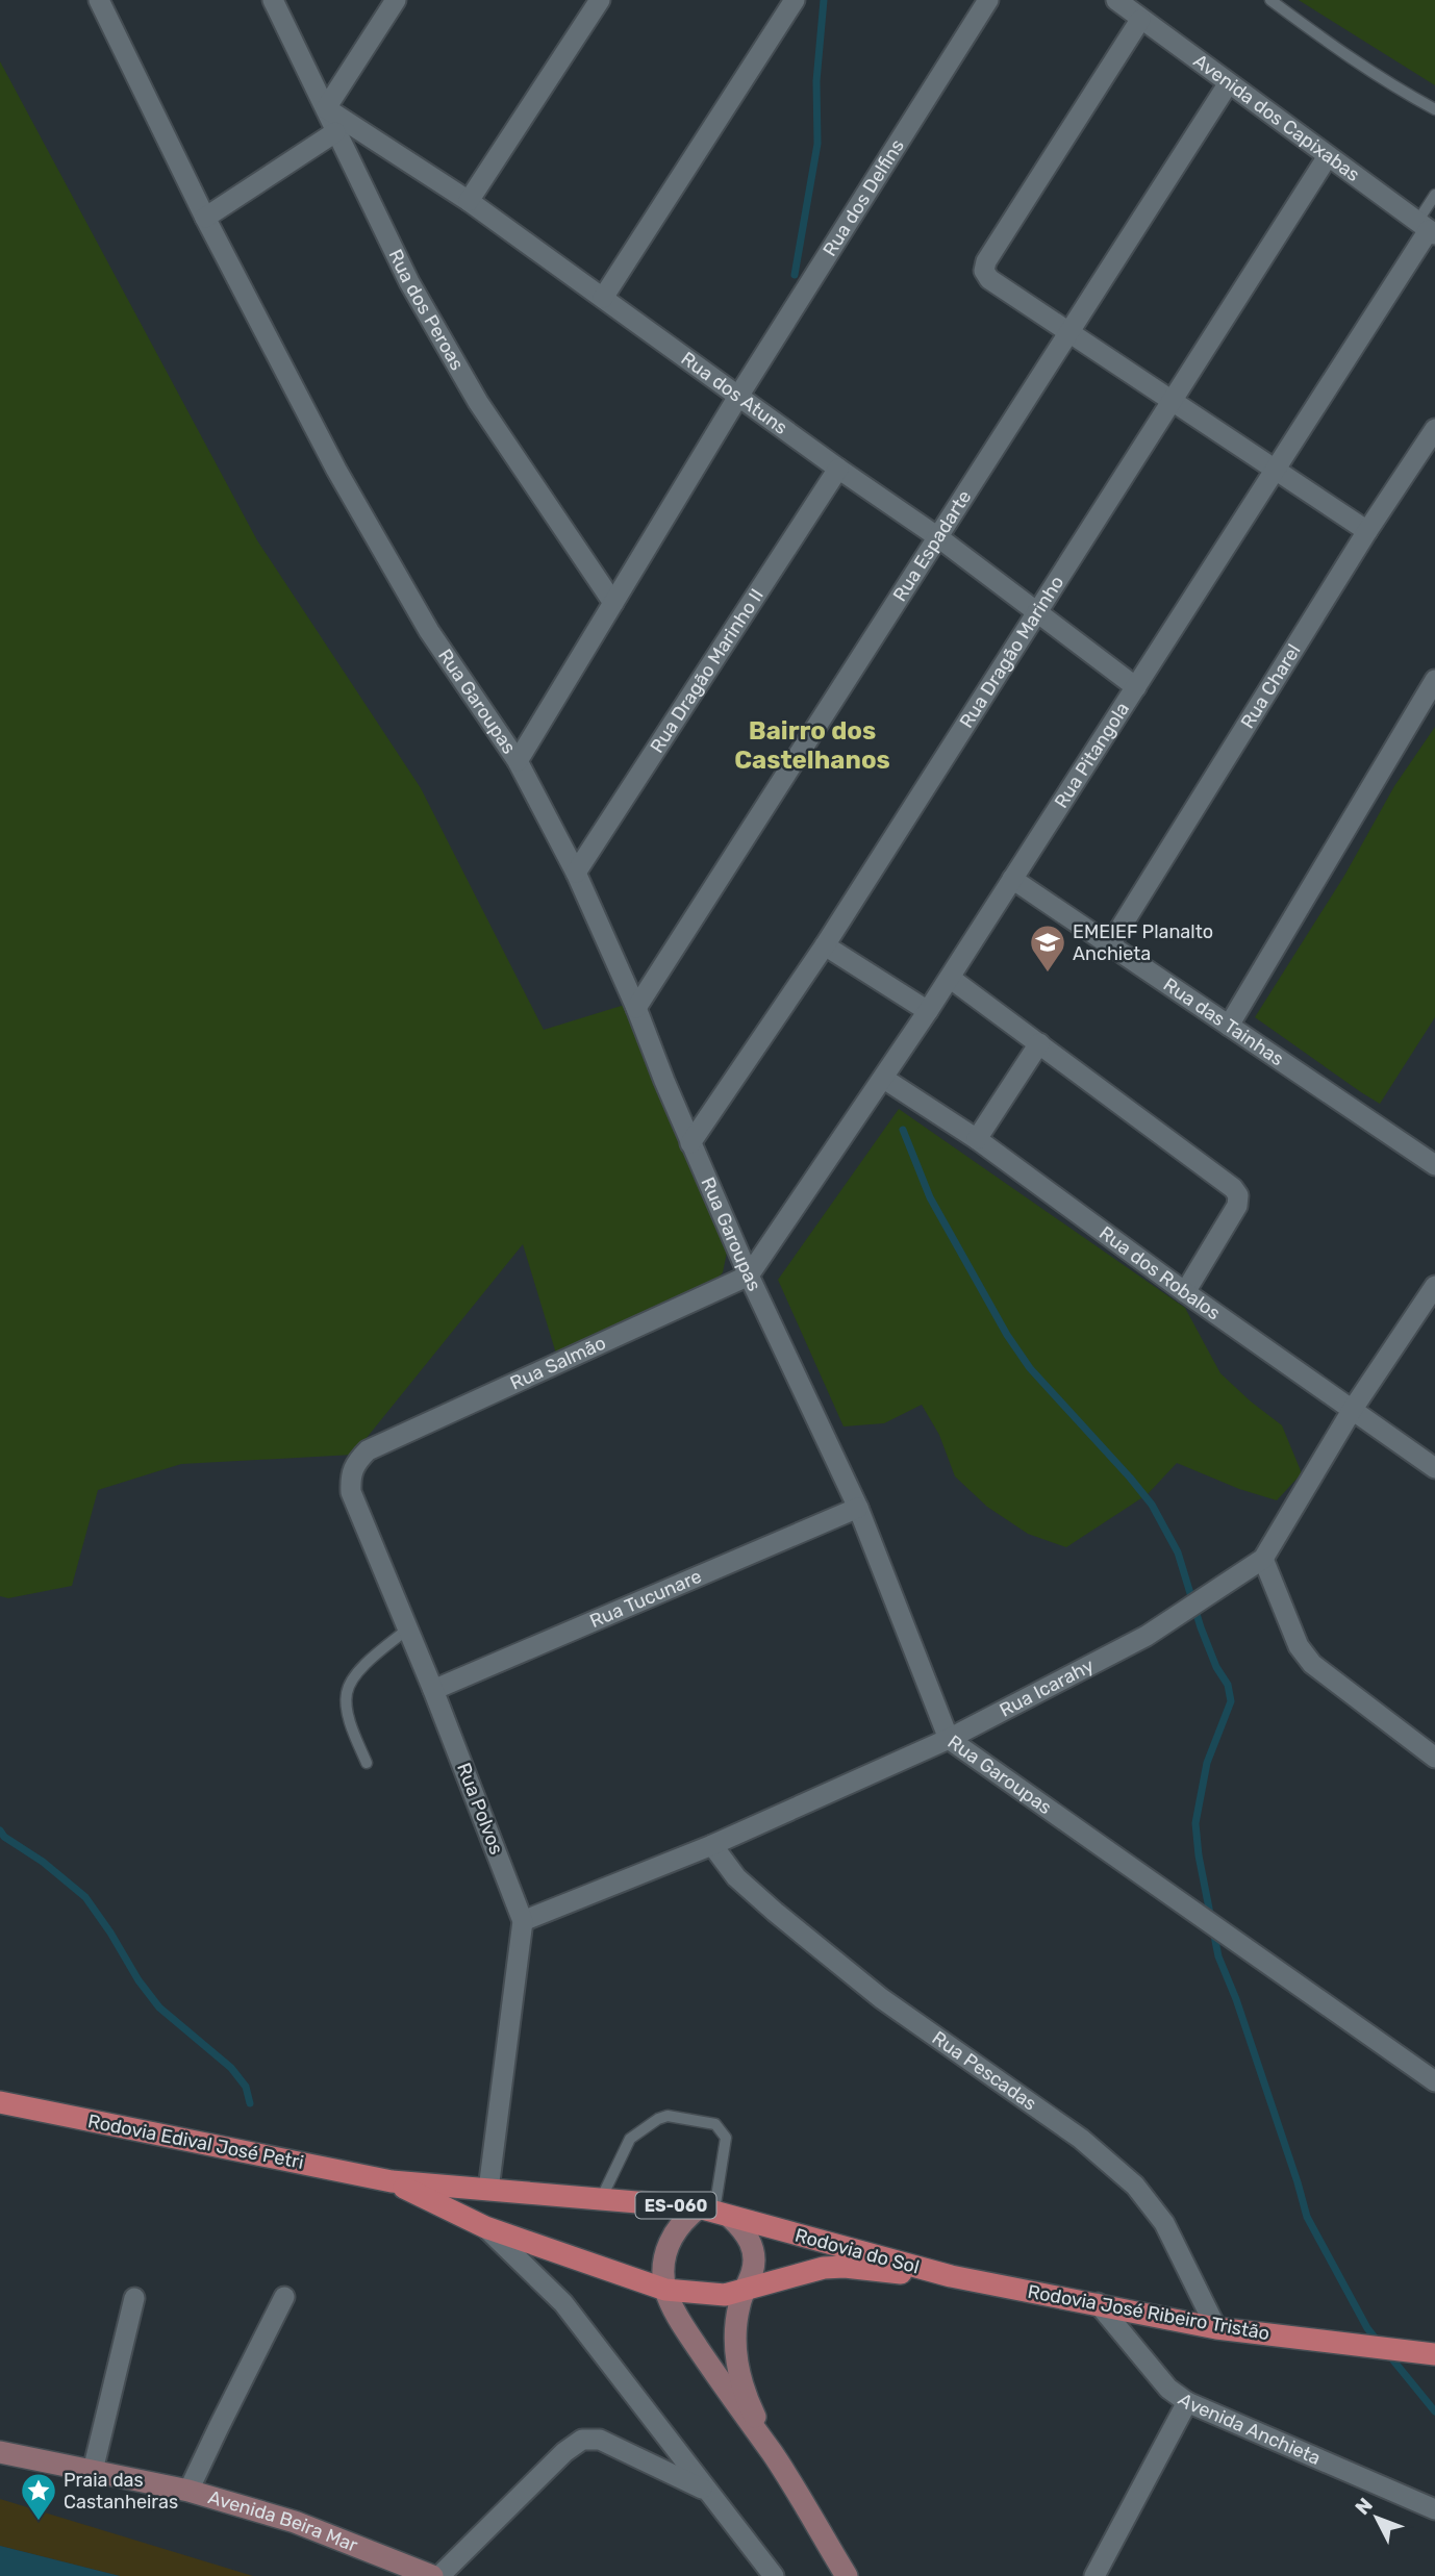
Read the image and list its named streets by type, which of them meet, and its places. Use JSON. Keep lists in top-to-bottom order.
{
  "streets": {
    "main road": [
      "Rodovia Edival José Petri",
      "ES-060",
      "Rodovia do Sol",
      "Rodovia José Ribeiro Tristão"
    ],
    "street": [
      "Avenida dos Capixabas",
      "Rua dos Delfins",
      "Rua dos Peroas",
      "Rua dos Atuns",
      "Rua Espadarte",
      "Rua Dragão Marinho",
      "Rua Dragão Marinho II",
      "Rua Charel",
      "Rua Garoupas",
      "Rua Pitangola",
      "Rua das Tainhas",
      "Rua dos Robalos",
      "Rua Salmão",
      "Rua Tucunare",
      "Rua Icarahy",
      "Rua Polvos",
      "Rua Pescadas",
      "Avenida Anchieta",
      "Avenida Beira Mar"
    ]
  },
  "crossings": [
    ["Avenida dos Capixabas", "Rua Espadarte"],
    ["Avenida dos Capixabas", "Rua Dragão Marinho"],
    ["Avenida dos Capixabas", "Rua Pitangola"],
    ["Rua dos Delfins", "Rua dos Peroas"],
    ["Rua dos Delfins", "Rua dos Atuns"],
    ["Rua dos Delfins", "Rua Garoupas"],
    ["Rua dos Peroas", "Rua dos Atuns"],
    ["Rua dos Atuns", "Rua Espadarte"],
    ["Rua dos Atuns", "Rua Dragão Marinho"],
    ["Rua dos Atuns", "Rua Dragão Marinho II"],
    ["Rua dos Atuns", "Rua Pitangola"],
    ["Rua Espadarte", "Rua Garoupas"],
    ["Rua Dragão Marinho", "Rua Garoupas"],
    ["Rua Dragão Marinho II", "Rua Garoupas"],
    ["Rua Charel", "Rua das Tainhas"],
    ["Rua Garoupas", "Rua Pitangola"],
    ["Rua Garoupas", "Rua Salmão"],
    ["Rua Garoupas", "Rua Tucunare"],
    ["Rua Garoupas", "Rua Icarahy"],
    ["Rua Pitangola", "Rua das Tainhas"],
    ["Rua Pitangola", "Rua dos Robalos"],
    ["Rua Pitangola", "Rua Salmão"],
    ["Rua dos Robalos", "Rua Icarahy"],
    ["Rua Salmão", "Rua Polvos"],
    ["Rua Tucunare", "Rua Polvos"],
    ["Rua Icarahy", "Rua Polvos"],
    ["Rua Icarahy", "Rua Pescadas"],
    ["Rua Polvos", "Rodovia do Sol"],
    ["Rua Pescadas", "Rodovia José Ribeiro Tristão"],
    ["Rodovia Edival José Petri", "Rodovia do Sol"],
    ["Rodovia do Sol", "Rodovia José Ribeiro Tristão"],
    ["Rodovia José Ribeiro Tristão", "Avenida Anchieta"]
  ],
  "districts": ["Bairro dos Castelhanos"],
  "places": {
    "school or university": ["EMEIEF Planalto Anchieta"],
    "place": ["Praia das Castanheiras"]
  },
  "north": "top left"
}
